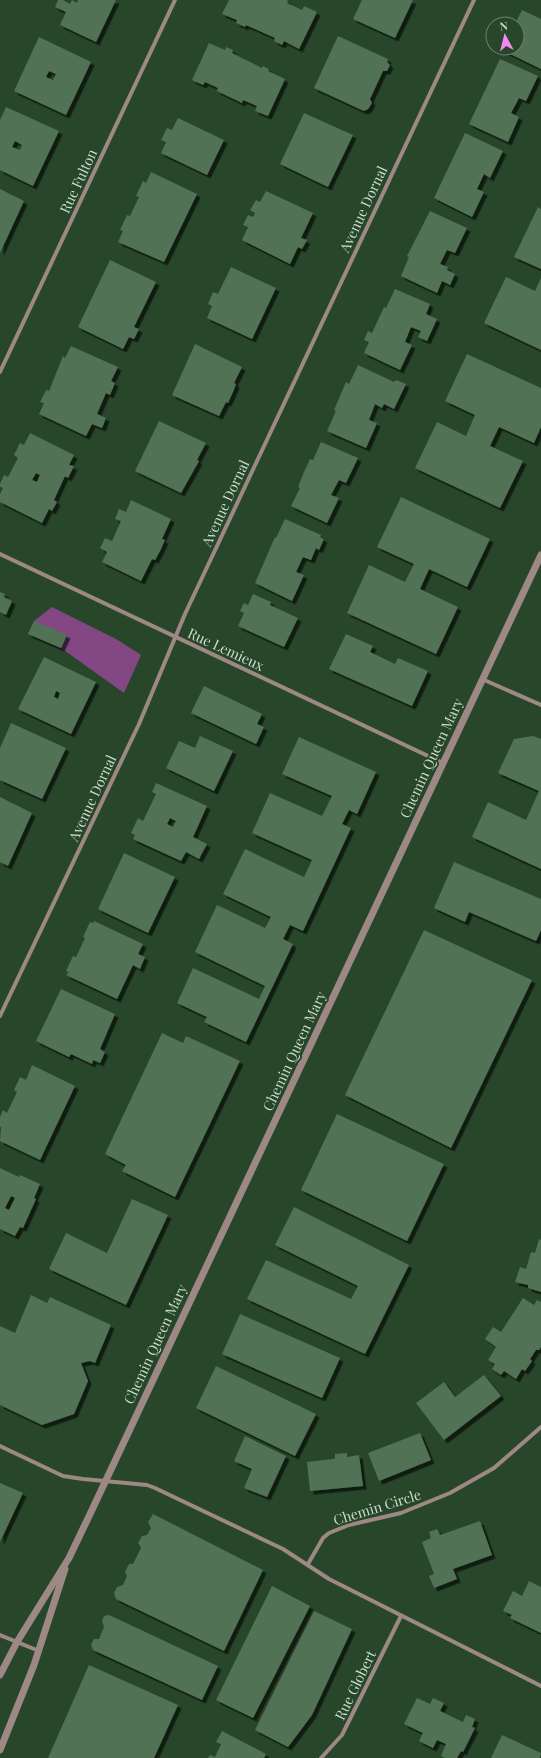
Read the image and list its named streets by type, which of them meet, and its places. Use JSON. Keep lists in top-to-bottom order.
{
  "streets": {
    "street": [
      "Rue Fulton",
      "Avenue Dornal",
      "Rue Lemieux",
      "Chemin Queen Mary",
      "Chemin Circle",
      "Rue Globert"
    ]
  },
  "crossings": [
    ["Avenue Dornal", "Rue Lemieux"],
    ["Rue Lemieux", "Chemin Queen Mary"]
  ],
  "north": "top"
}
